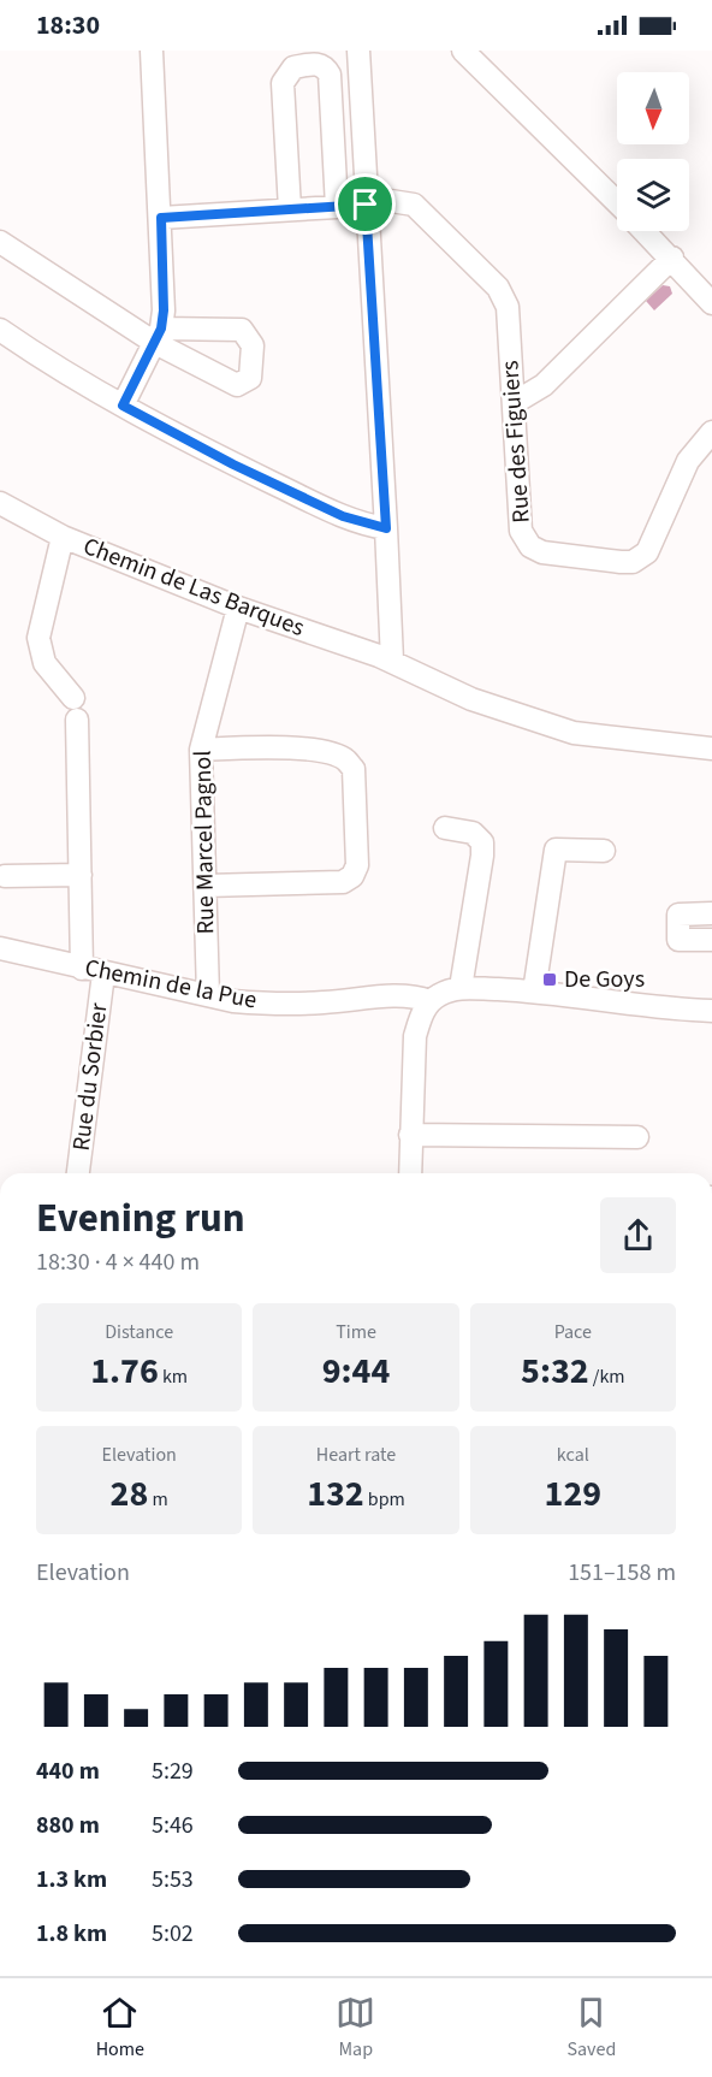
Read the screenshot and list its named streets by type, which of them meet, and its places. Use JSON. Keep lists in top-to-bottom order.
{
  "streets": {
    "street": [
      "Rue des Figuiers",
      "Chemin de Las Barques",
      "Rue Marcel Pagnol",
      "Chemin de la Pue",
      "Rue du Sorbier"
    ]
  },
  "crossings": [
    ["Chemin de Las Barques", "Rue Marcel Pagnol"],
    ["Chemin de Las Barques", "Rue du Sorbier"],
    ["Rue Marcel Pagnol", "Chemin de la Pue"],
    ["Chemin de la Pue", "Rue du Sorbier"]
  ],
  "places": {
    "transit": ["De Goys"]
  },
  "north": "bottom",
  "page": {
    "status": "18:30",
    "heading": ["Evening run", "18:30 · 4 × 440 m"],
    "stats": [
      ["Distance", "1.76 km"],
      ["Time", "9:44"],
      ["Pace", "5:32 /km"],
      ["Elevation", "28 m"],
      ["Heart rate", "132 bpm"],
      ["kcal", "129"]
    ],
    "chart": ["Elevation", "151–158 m"],
    "list": [
      {
        "name": "440 m",
        "note": "5:29"
      },
      {
        "name": "880 m",
        "note": "5:46"
      },
      {
        "name": "1.3 km",
        "note": "5:53"
      },
      {
        "name": "1.8 km",
        "note": "5:02"
      }
    ],
    "tabs": ["Home", "Map", "Saved"]
  }
}
